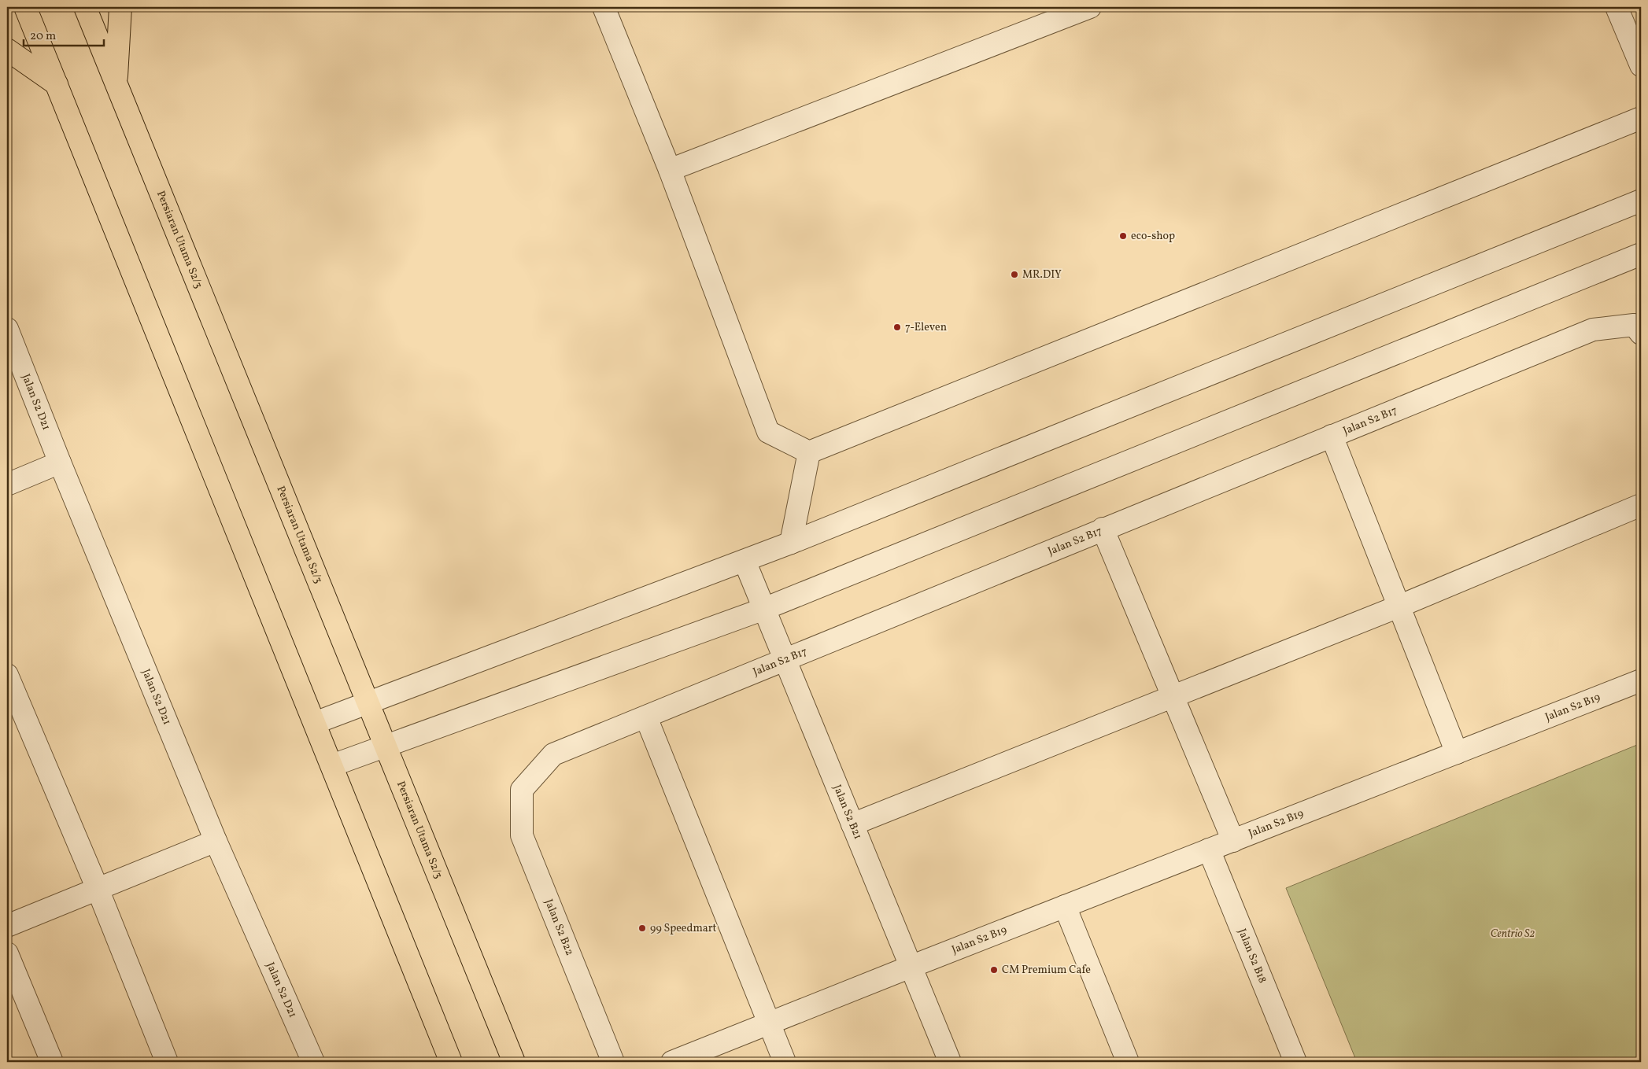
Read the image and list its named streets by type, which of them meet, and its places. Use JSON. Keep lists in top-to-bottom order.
{
  "streets": {
    "main road": ["Persiaran Utama S2/3"],
    "street": [
      "Jalan S2 D21",
      "Jalan S2 B17",
      "Jalan S2 B19",
      "Jalan S2 B21",
      "Jalan S2 B22",
      "Jalan S2 B18"
    ]
  },
  "crossings": [
    ["Jalan S2 B17", "Jalan S2 B21"],
    ["Jalan S2 B17", "Jalan S2 B22"],
    ["Jalan S2 B19", "Jalan S2 B21"],
    ["Jalan S2 B19", "Jalan S2 B18"]
  ],
  "parks": ["Centrio S2"],
  "places": [
    "eco-shop",
    "MR.DIY",
    "7-Eleven",
    "99 Speedmart",
    "CM Premium Cafe"
  ],
  "scale_bar": "20 m"
}
